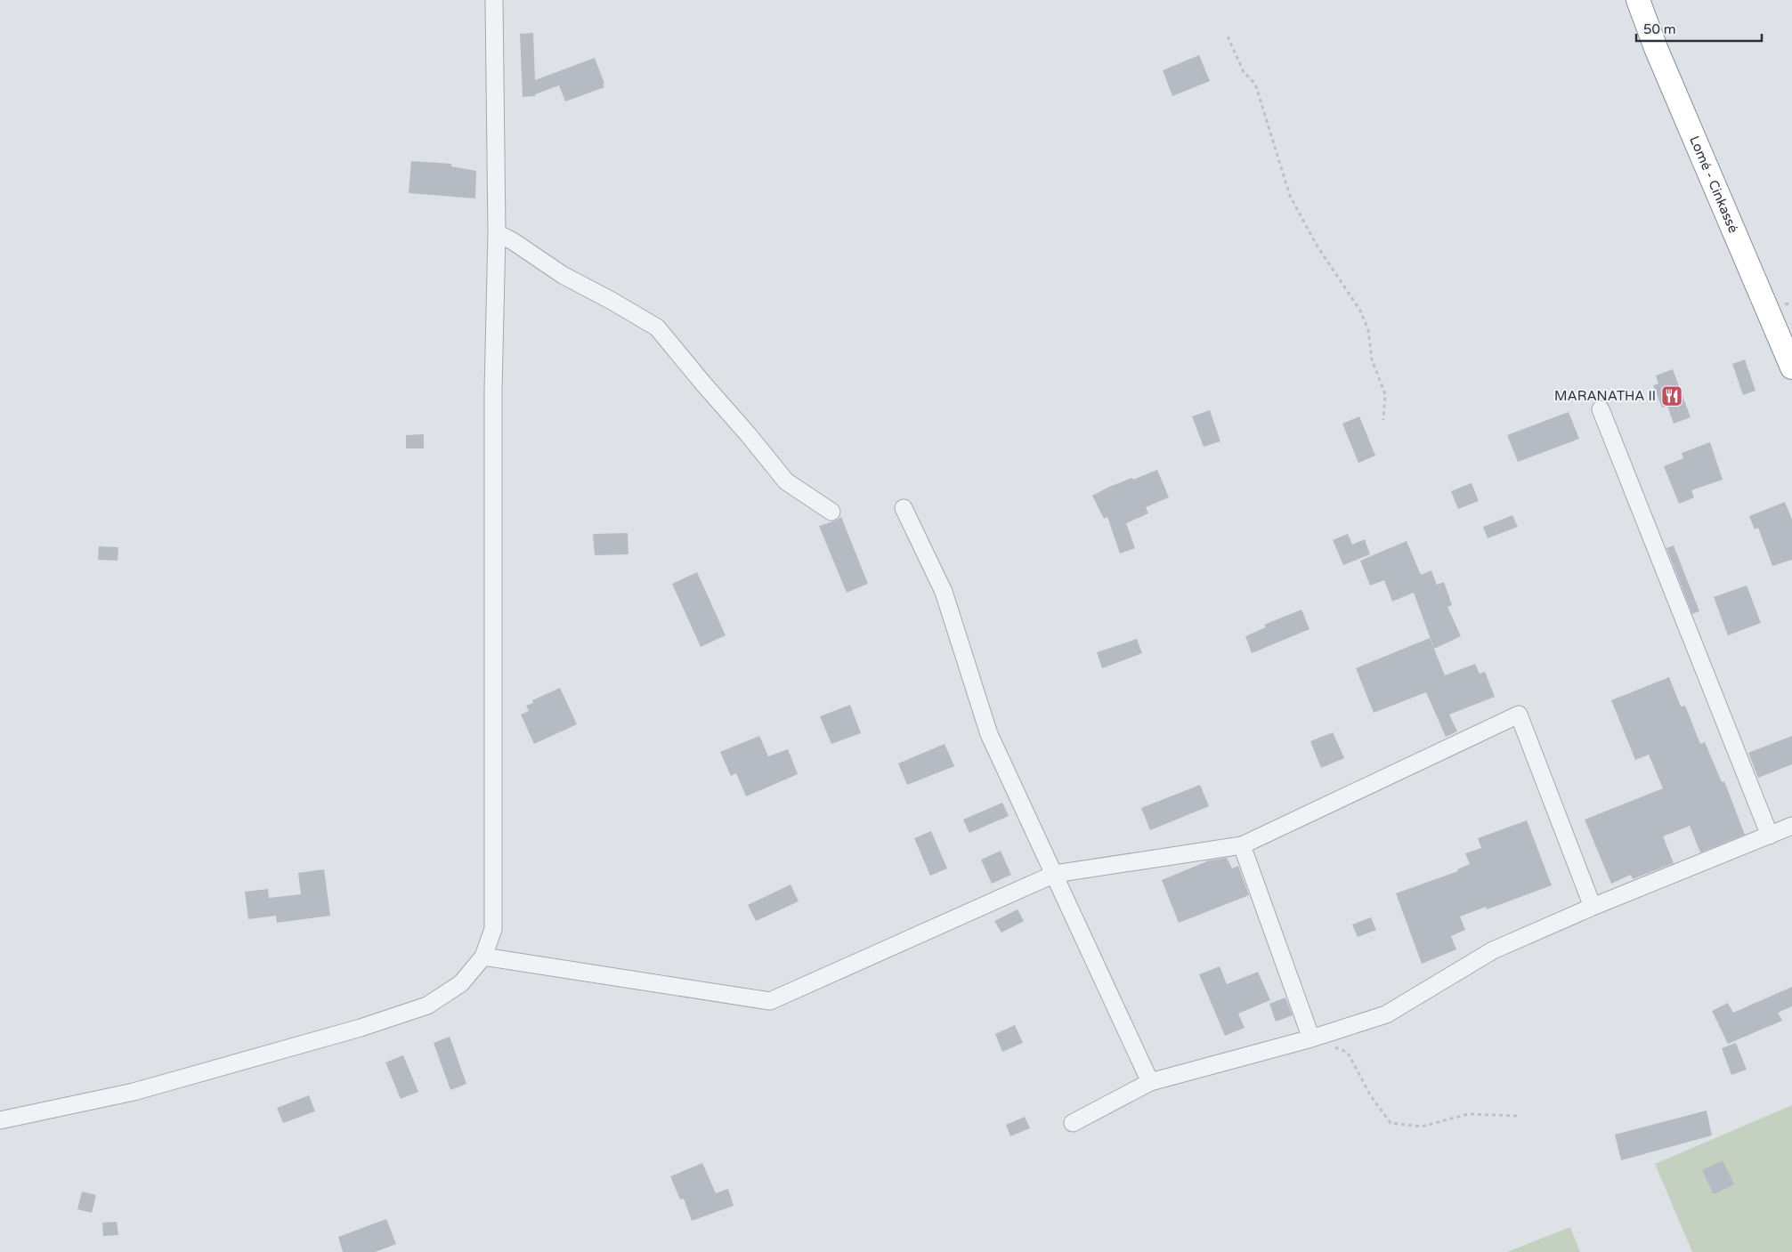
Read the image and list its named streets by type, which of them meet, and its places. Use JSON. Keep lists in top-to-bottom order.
{
  "streets": {
    "highway": ["Lomé - Cinkassé"]
  },
  "places": {
    "restaurant": ["MARANATHA II"]
  },
  "scale_bar": "50 m"
}
